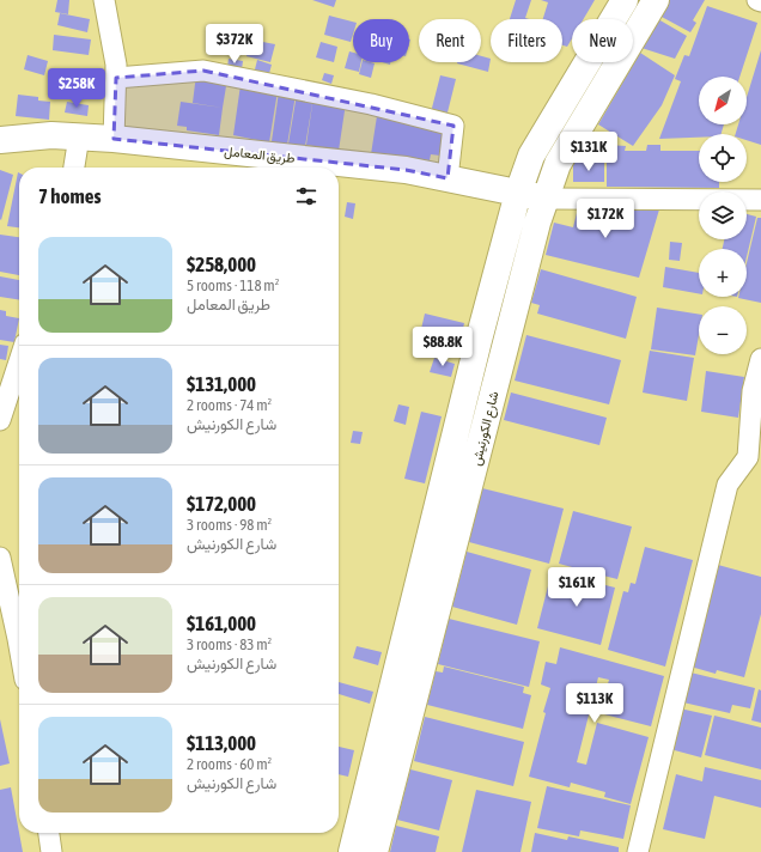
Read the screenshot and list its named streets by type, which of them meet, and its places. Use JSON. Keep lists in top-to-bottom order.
{
  "streets": {
    "main road": ["طريق المعامل", "شارع الكورنيش"]
  },
  "crossings": [
    ["طريق المعامل", "شارع الكورنيش"]
  ],
  "north": "bottom left",
  "page": {
    "chip": [
      "Buy",
      "Rent",
      "Filters",
      "New"
    ],
    "price": [
      "$372K",
      "$258K",
      "$131K",
      "$172K",
      "$88.8K",
      "$161K",
      "$113K"
    ],
    "map_buttons": ["+", "−"],
    "heading": "7 homes",
    "list": [
      {
        "name": "$258,000",
        "note": "5 rooms · 118 m² · طريق المعامل"
      },
      {
        "name": "$131,000",
        "note": "2 rooms · 74 m² · شارع الكورنيش"
      },
      {
        "name": "$172,000",
        "note": "3 rooms · 98 m² · شارع الكورنيش"
      },
      {
        "name": "$161,000",
        "note": "3 rooms · 83 m² · شارع الكورنيش"
      },
      {
        "name": "$113,000",
        "note": "2 rooms · 60 m² · شارع الكورنيش"
      }
    ]
  }
}
